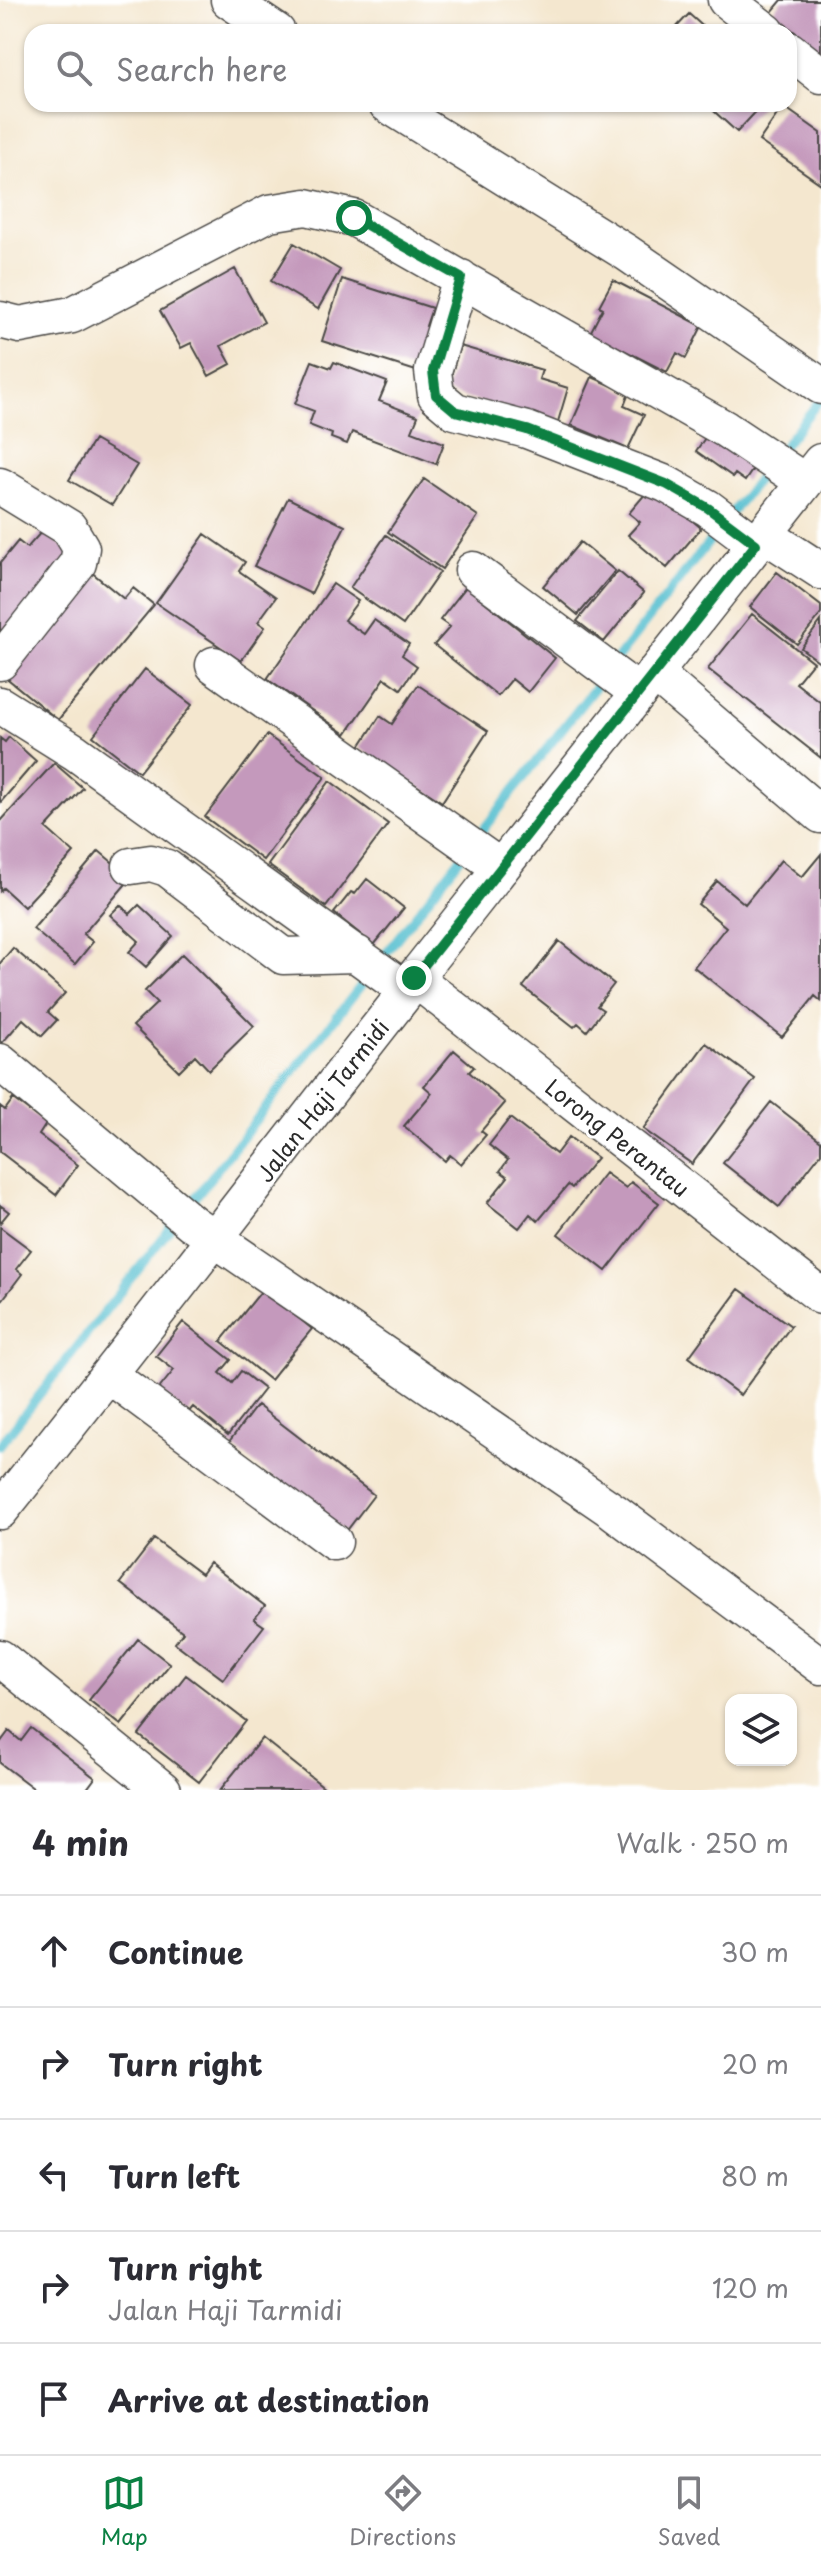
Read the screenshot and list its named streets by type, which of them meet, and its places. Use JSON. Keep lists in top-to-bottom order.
{
  "streets": {
    "street": ["Jalan Haji Tarmidi", "Lorong Perantau"]
  },
  "crossings": [
    ["Jalan Haji Tarmidi", "Lorong Perantau"]
  ],
  "page": {
    "search": "Search here",
    "heading": ["4 min", "Walk · 250 m"],
    "list": [
      ["Continue", "30 m"],
      ["Turn right", "20 m"],
      ["Turn left", "80 m"],
      ["Turn right", "Jalan Haji Tarmidi", "120 m"],
      "Arrive at destination"
    ],
    "nav": ["Map", "Directions", "Saved"]
  }
}
